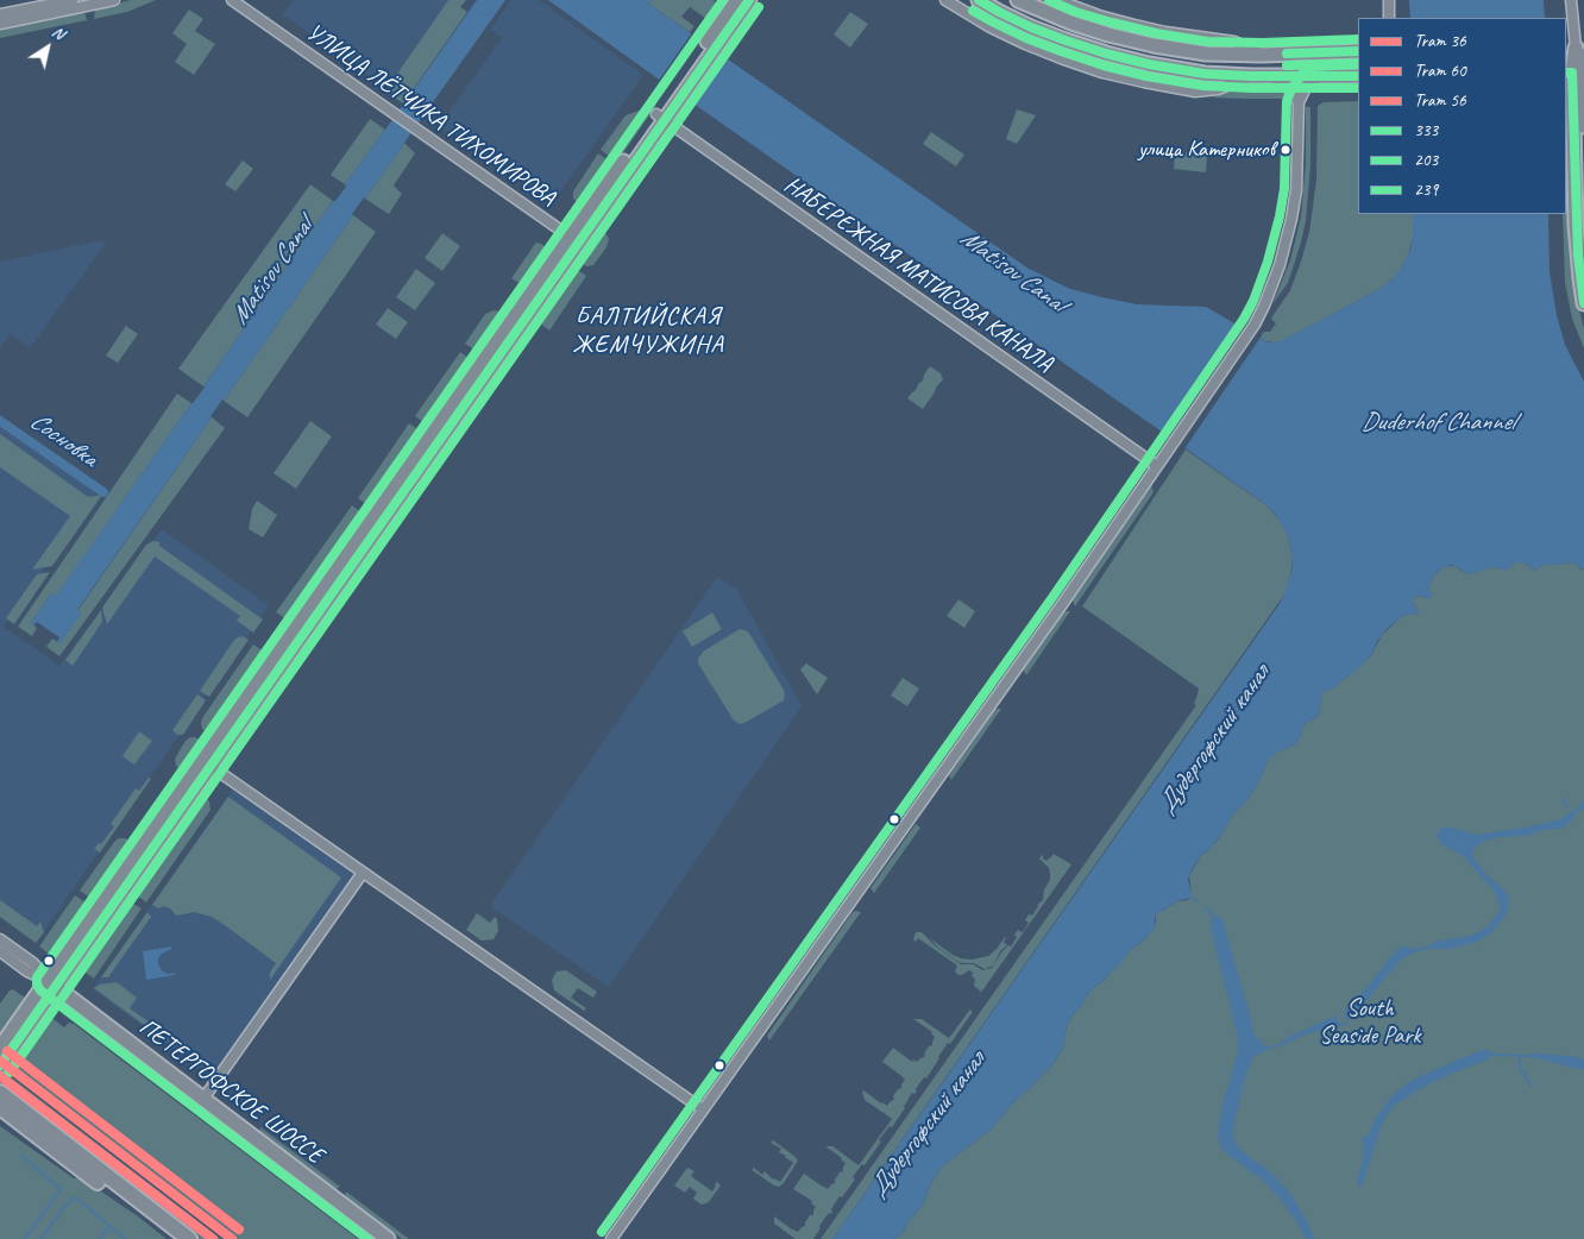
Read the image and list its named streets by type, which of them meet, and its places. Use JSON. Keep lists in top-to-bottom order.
{
  "streets": {
    "street": ["УЛИЦА ЛЁТЧИКА ТИХОМИРОВА", "НАБЕРЕЖНАЯ МАТИСОВА КАНАЛА", "ПЕТЕРГОФСКОЕ ШОССЕ"]
  },
  "districts": ["БАЛТИЙСКАЯ ЖЕМЧУЖИНА"],
  "water": [
    "Matisov Canal",
    "Duderhof Channel",
    "Сосновка",
    "Дудергофский канал"
  ],
  "parks": ["South Seaside Park"],
  "places": ["улица Катерников"],
  "lines": [
    "transit line 333",
    "transit line 239",
    "transit line 203",
    "tram line 56",
    "tram line 36",
    "tram line 60"
  ],
  "legend": [
    "Tram 36",
    "Tram 60",
    "Tram 56",
    "333",
    "203",
    "239"
  ],
  "north": "top right"
}
